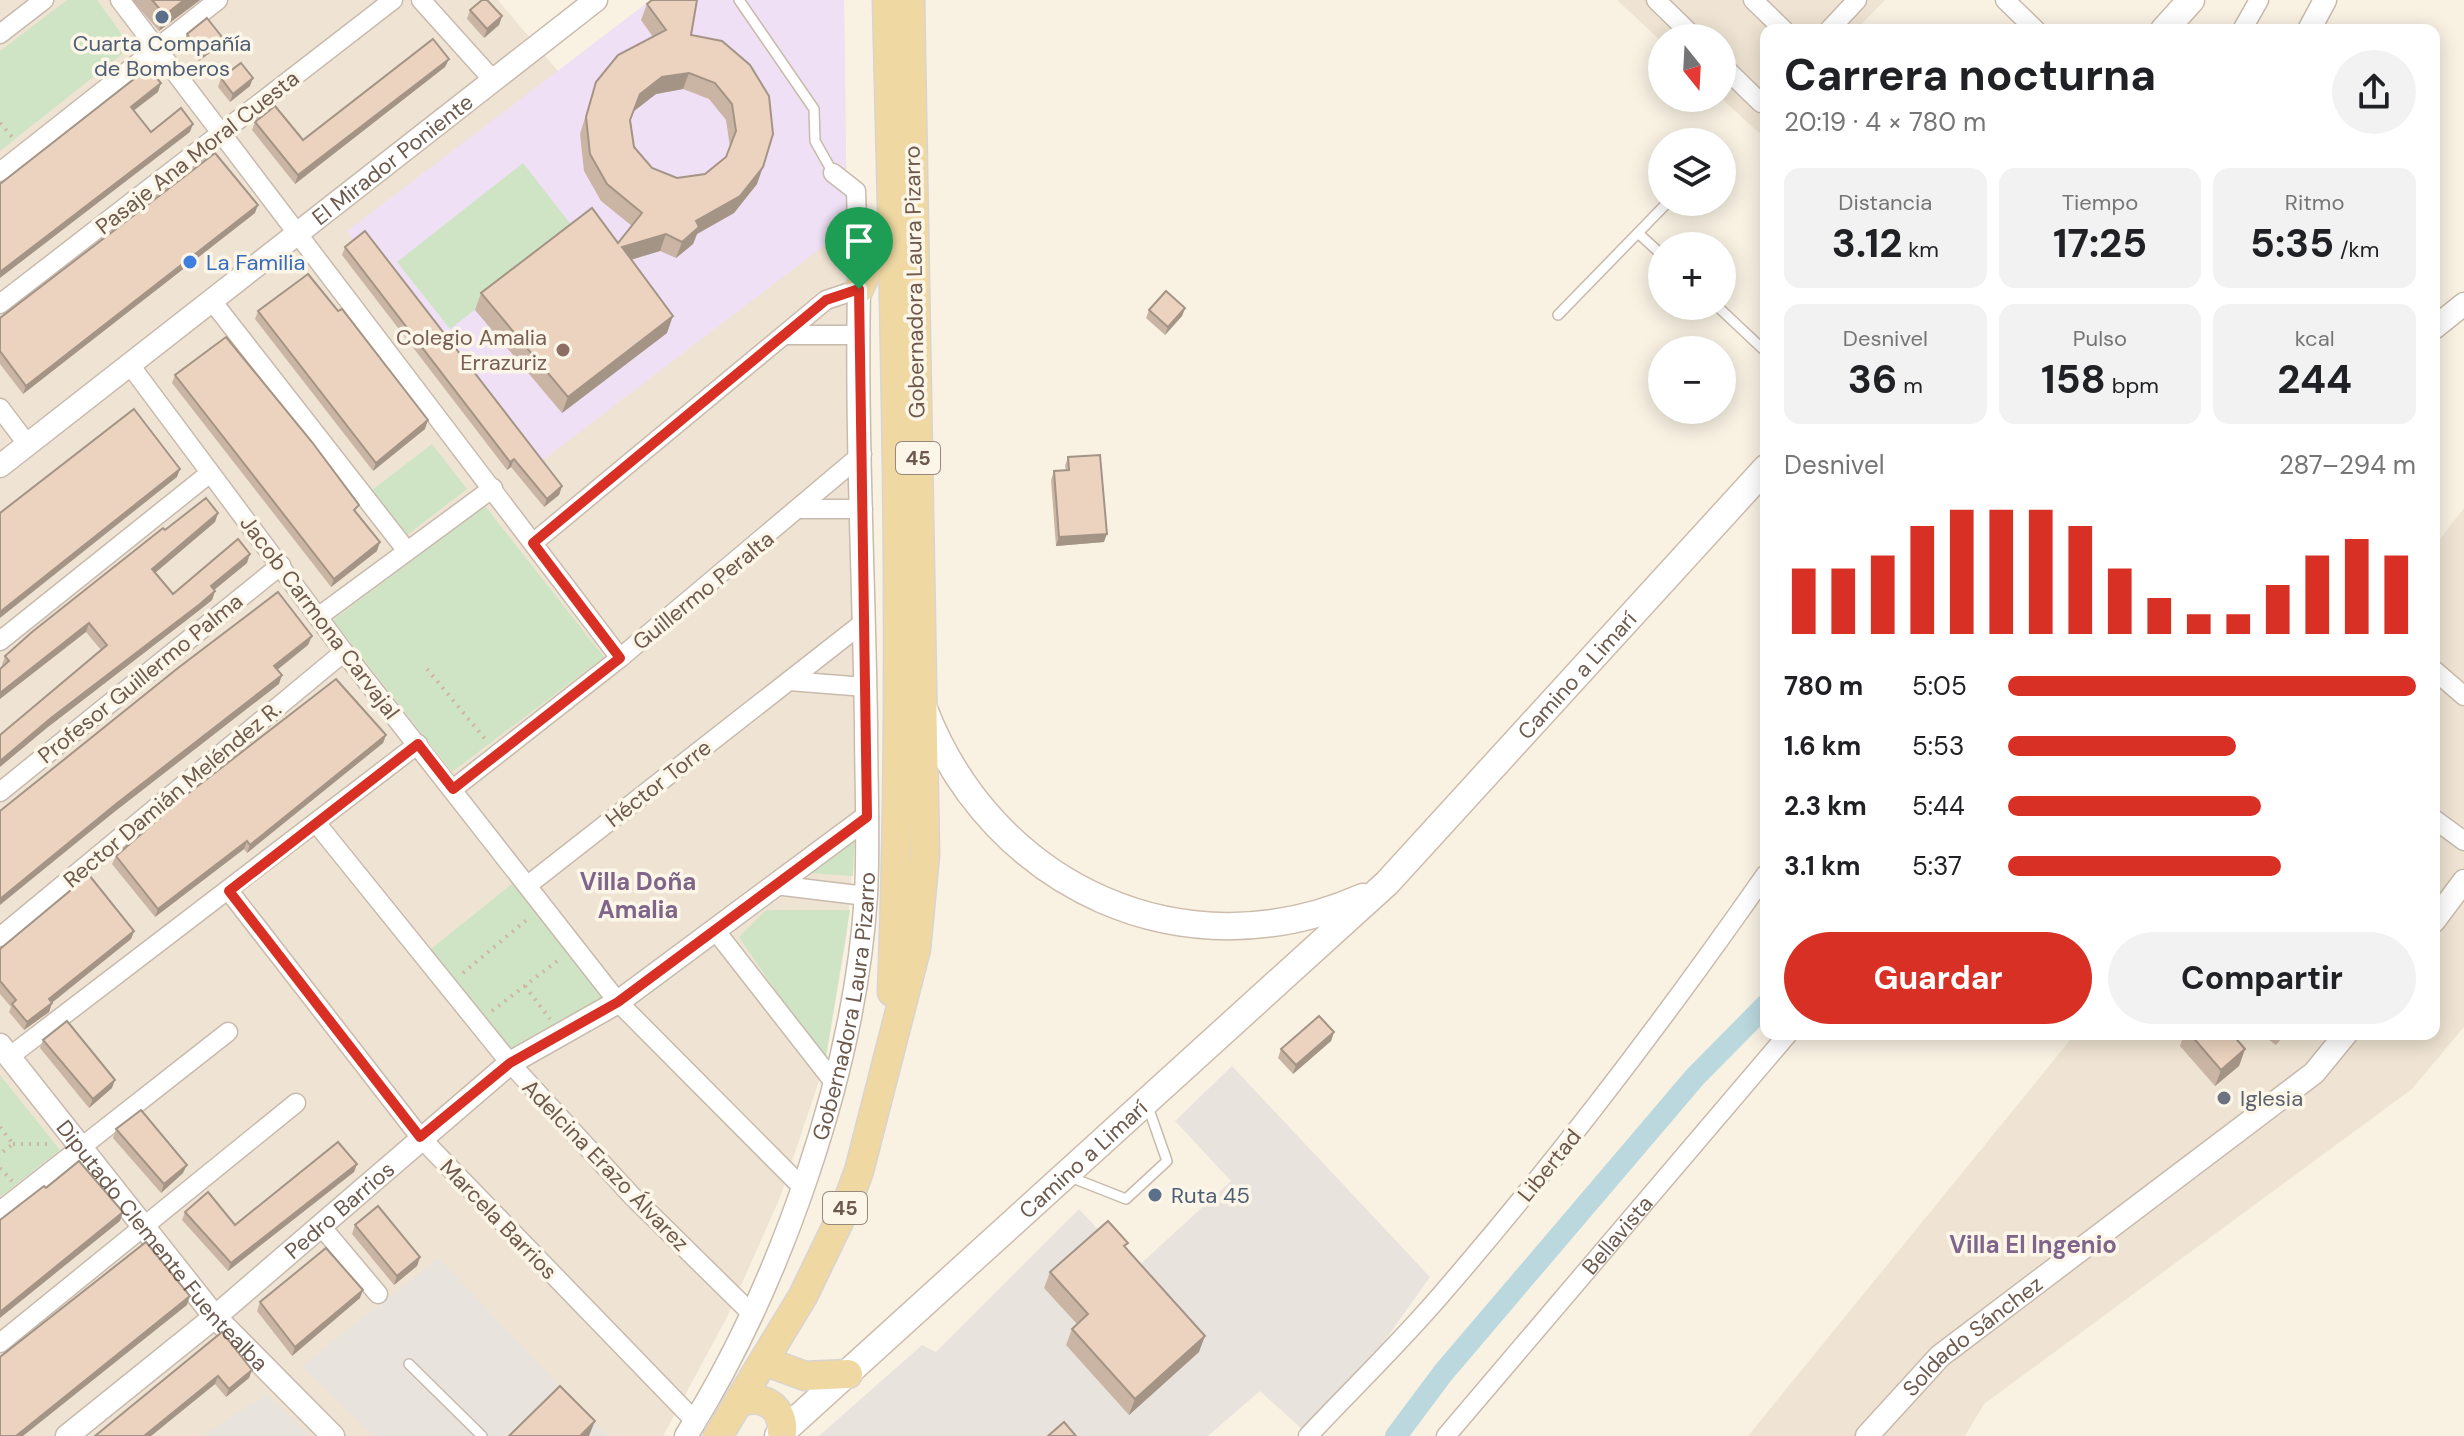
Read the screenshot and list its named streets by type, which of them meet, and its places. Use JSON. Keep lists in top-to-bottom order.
{
  "streets": {
    "main road": ["Gobernadora Laura Pizarro", "45", "Camino a Limarí"],
    "street": [
      "Pasaje Ana Moral Cuesta",
      "El Mirador Poniente",
      "Guillermo Peralta",
      "Jacob Carmona Carvajal",
      "Profesor Guillermo Palma",
      "Héctor Torre",
      "Rector Damián Meléndez R.",
      "Adelcina Erazo Álvarez",
      "Libertad",
      "Pedro Barrios",
      "Marcela Barrios",
      "Bellavista",
      "Diputado Clemente Fuentealba",
      "Soldado Sánchez"
    ]
  },
  "crossings": [
    ["El Mirador Poniente", "Jacob Carmona Carvajal"],
    ["Gobernadora Laura Pizarro", "Guillermo Peralta"],
    ["Gobernadora Laura Pizarro", "Jacob Carmona Carvajal"],
    ["Gobernadora Laura Pizarro", "Camino a Limarí"],
    ["Gobernadora Laura Pizarro", "Héctor Torre"],
    ["Gobernadora Laura Pizarro", "Adelcina Erazo Álvarez"],
    ["Gobernadora Laura Pizarro", "Pedro Barrios"],
    ["Gobernadora Laura Pizarro", "Marcela Barrios"],
    ["Guillermo Peralta", "Jacob Carmona Carvajal"],
    ["Jacob Carmona Carvajal", "Profesor Guillermo Palma"],
    ["Jacob Carmona Carvajal", "Héctor Torre"],
    ["Jacob Carmona Carvajal", "Rector Damián Meléndez R."],
    ["Jacob Carmona Carvajal", "Pedro Barrios"],
    ["Adelcina Erazo Álvarez", "Pedro Barrios"],
    ["Pedro Barrios", "Marcela Barrios"],
    ["Pedro Barrios", "Diputado Clemente Fuentealba"]
  ],
  "districts": ["Villa Doña Amalia", "Villa El Ingenio"],
  "places": [
    "Cuarta Compañía de Bomberos",
    "La Familia",
    "Colegio Amalia Errazuriz",
    "Iglesia",
    "Ruta 45"
  ],
  "north": "bottom",
  "page": {
    "map_buttons": ["+", "−"],
    "heading": ["Carrera nocturna", "20:19 · 4 × 780 m"],
    "stats": [
      ["Distancia", "3.12 km"],
      ["Tiempo", "17:25"],
      ["Ritmo", "5:35 /km"],
      ["Desnivel", "36 m"],
      ["Pulso", "158 bpm"],
      ["kcal", "244"]
    ],
    "chart": ["Desnivel", "287–294 m"],
    "list": [
      {
        "name": "780 m",
        "note": "5:05"
      },
      {
        "name": "1.6 km",
        "note": "5:53"
      },
      {
        "name": "2.3 km",
        "note": "5:44"
      },
      {
        "name": "3.1 km",
        "note": "5:37"
      }
    ],
    "buttons": ["Guardar", "Compartir"]
  }
}
